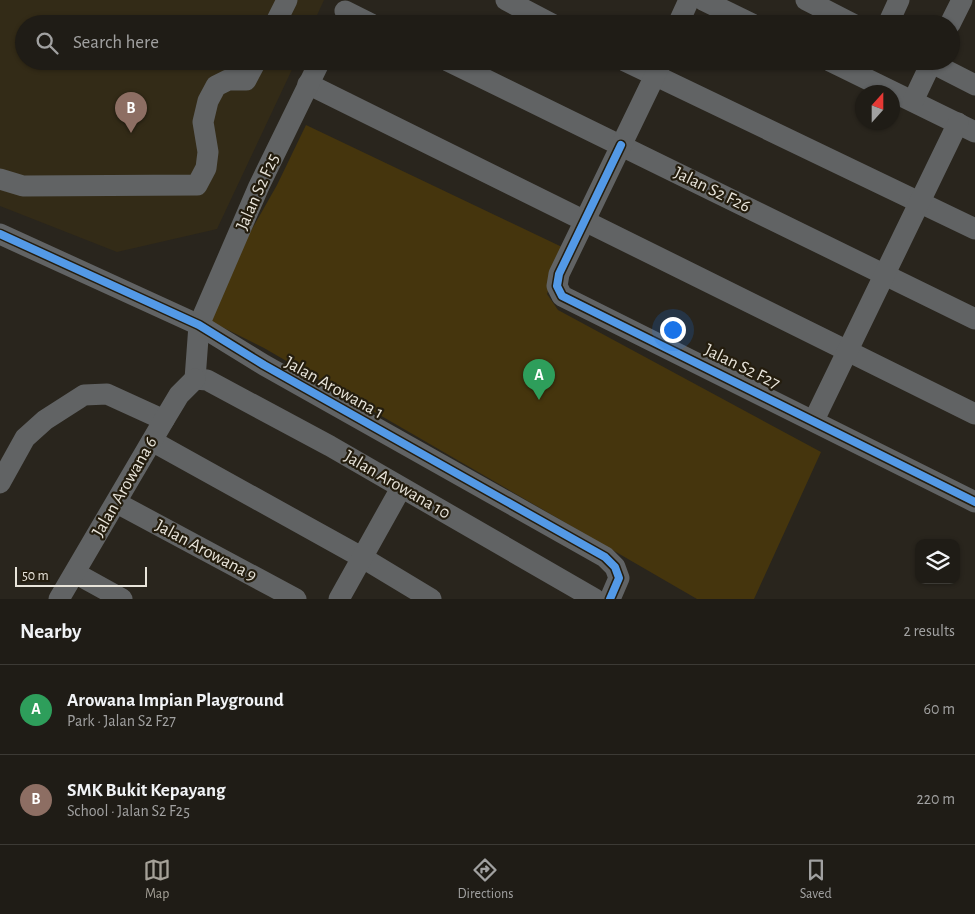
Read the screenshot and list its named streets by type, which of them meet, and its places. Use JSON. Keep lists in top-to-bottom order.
{
  "streets": {
    "street": [
      "Jalan S2 F26",
      "Jalan S2 F25",
      "Jalan S2 F27",
      "Jalan Arowana 1",
      "Jalan Arowana 10",
      "Jalan Arowana 6",
      "Jalan Arowana 9"
    ]
  },
  "crossings": [
    ["Jalan S2 F26", "Jalan S2 F27"],
    ["Jalan S2 F25", "Jalan Arowana 1"],
    ["Jalan S2 F25", "Jalan Arowana 10"],
    ["Jalan S2 F25", "Jalan Arowana 6"],
    ["Jalan Arowana 10", "Jalan Arowana 6"],
    ["Jalan Arowana 6", "Jalan Arowana 9"]
  ],
  "scale_bar": "50 m",
  "north": "top",
  "page": {
    "search": "Search here",
    "pins": ["B", "A"],
    "scale": "50 m",
    "heading": ["Nearby", "2 results"],
    "list": [
      {
        "mark": "A",
        "name": "Arowana Impian Playground",
        "note": "Park · Jalan S2 F27",
        "value": "60 m"
      },
      {
        "mark": "B",
        "name": "SMK Bukit Kepayang",
        "note": "School · Jalan S2 F25",
        "value": "220 m"
      }
    ],
    "nav": ["Map", "Directions", "Saved"]
  }
}
